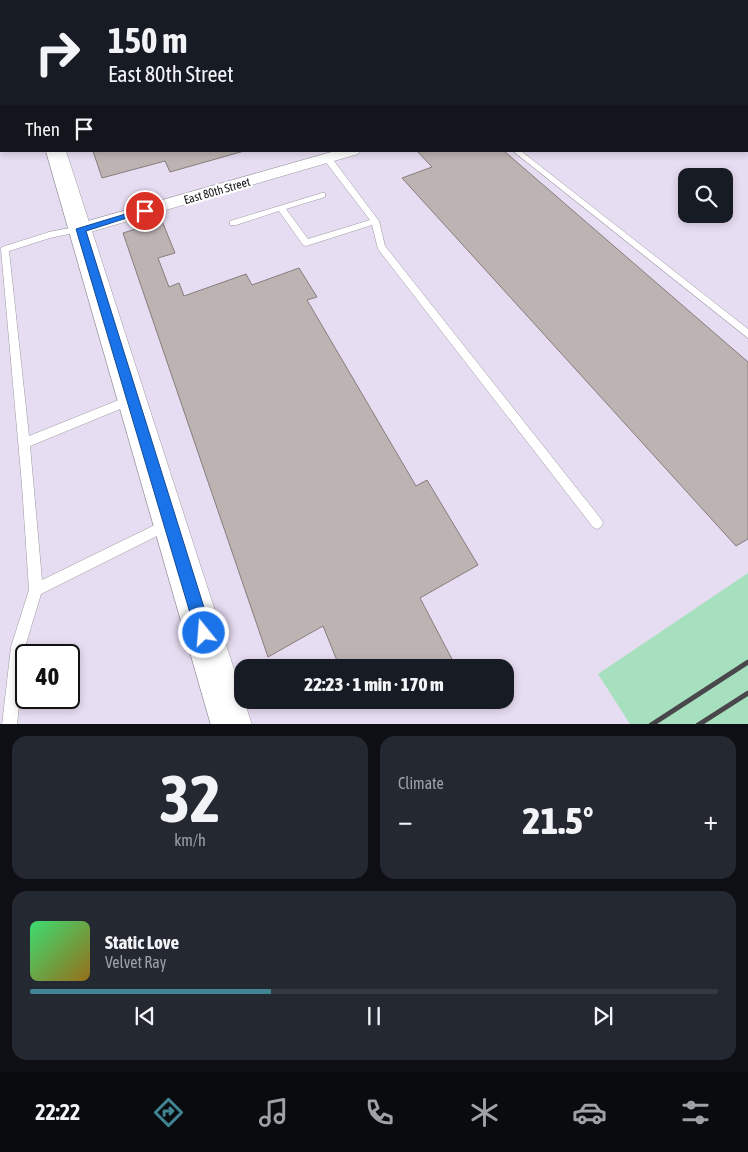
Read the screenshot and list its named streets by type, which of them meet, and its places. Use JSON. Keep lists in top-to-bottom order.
{
  "streets": {
    "street": ["East 80th Street"]
  },
  "page": {
    "turn": ["150 m", "East 80th Street"],
    "then": "Then",
    "limit": "40",
    "trip": "22:23 · 1 min · 170 m",
    "tile": [
      ["32", "km/h"],
      "Climate"
    ],
    "heat": ["−", "21.5°", "+"],
    "song": ["Static Love", "Velvet Ray"],
    "tabs": "22:22"
  }
}
